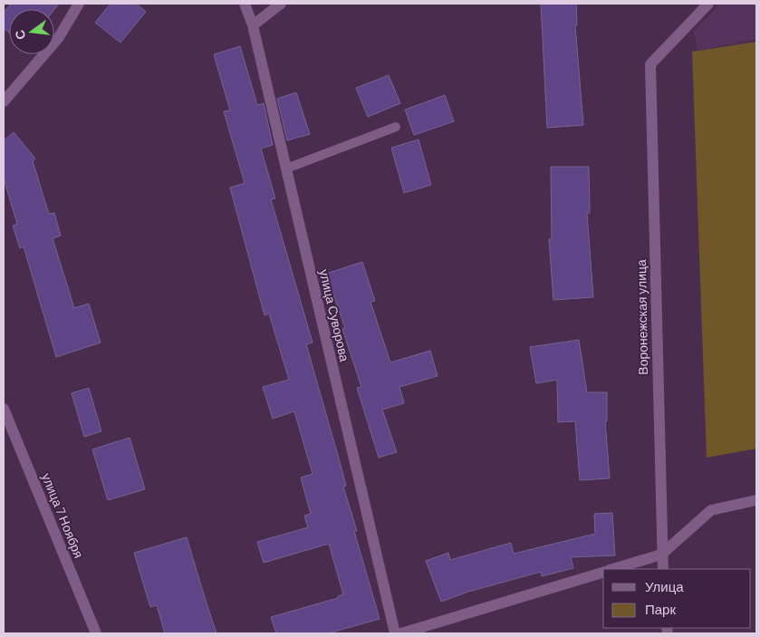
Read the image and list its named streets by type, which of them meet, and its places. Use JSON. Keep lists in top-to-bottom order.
{
  "streets": {
    "street": ["улица Суворова", "Воронежская улица", "улица 7 Ноября"]
  },
  "legend": ["Улица", "Парк"],
  "north": "left"
}
